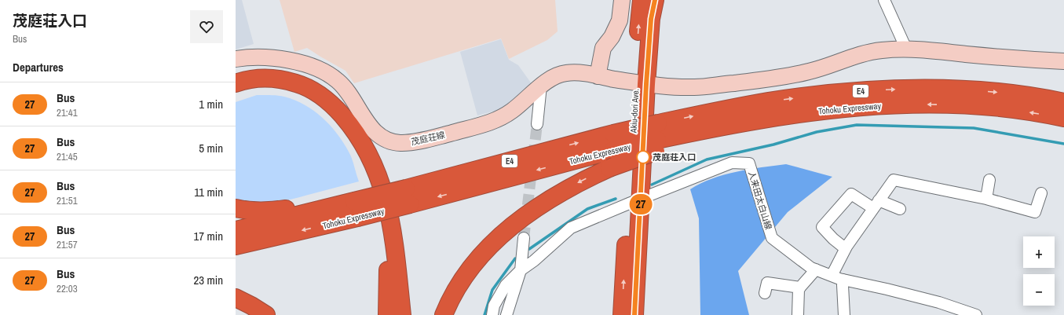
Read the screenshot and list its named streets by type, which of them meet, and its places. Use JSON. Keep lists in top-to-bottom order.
{
  "streets": {
    "highway": ["E4", "Tohoku Expressway", "Akiu-dori Ave."],
    "street": ["茂庭荘線", "人来田太白山線"]
  },
  "crossings": [
    ["Akiu-dori Ave.", "茂庭荘線"],
    ["Akiu-dori Ave.", "人来田太白山線"]
  ],
  "places": ["茂庭荘入口"],
  "lines": ["bus line 27"],
  "page": {
    "heading": [
      ["茂庭荘入口", "Bus"],
      "Departures"
    ],
    "on_map": "27",
    "list": [
      {
        "mark": "27",
        "name": "Bus",
        "note": "21:41",
        "value": "1 min"
      },
      {
        "mark": "27",
        "name": "Bus",
        "note": "21:45",
        "value": "5 min"
      },
      {
        "mark": "27",
        "name": "Bus",
        "note": "21:51",
        "value": "11 min"
      },
      {
        "mark": "27",
        "name": "Bus",
        "note": "21:57",
        "value": "17 min"
      },
      {
        "mark": "27",
        "name": "Bus",
        "note": "22:03",
        "value": "23 min"
      }
    ],
    "map_buttons": ["+", "−"]
  }
}
